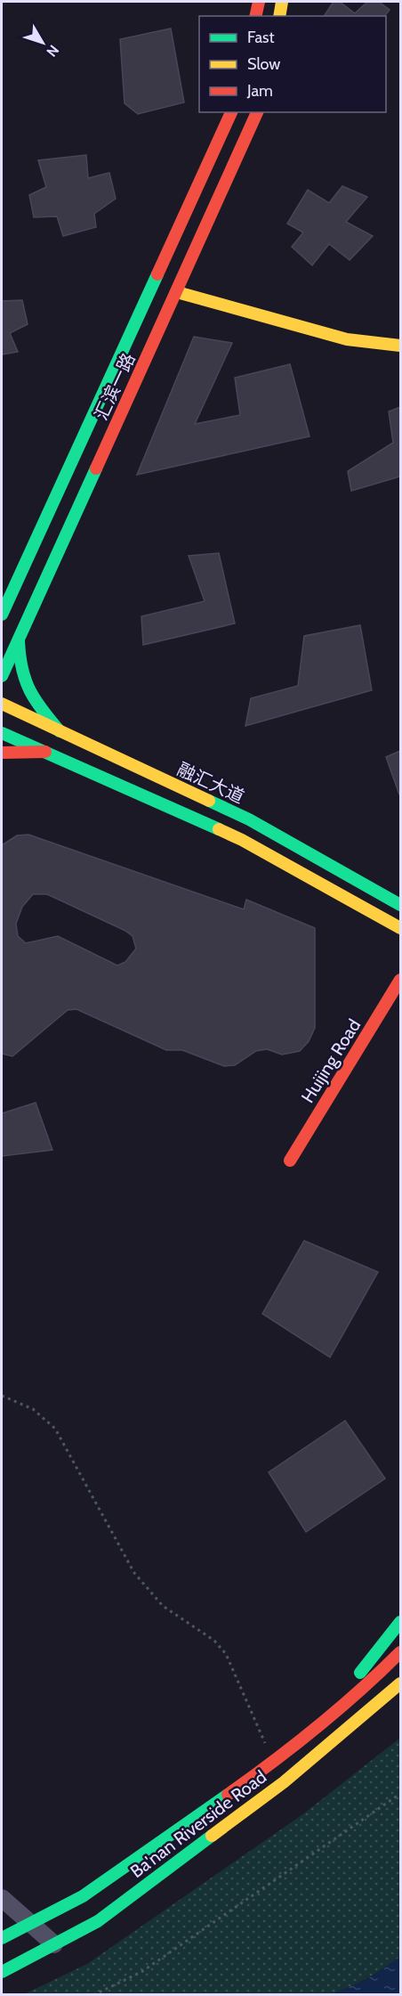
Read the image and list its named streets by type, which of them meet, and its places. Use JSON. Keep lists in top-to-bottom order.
{
  "streets": {
    "main road": [
      "汇滨一路",
      "融汇大道",
      "Huijing Road",
      "Ba'nan Riverside Road"
    ]
  },
  "legend": ["Fast", "Slow", "Jam"],
  "north": "bottom right"
}
